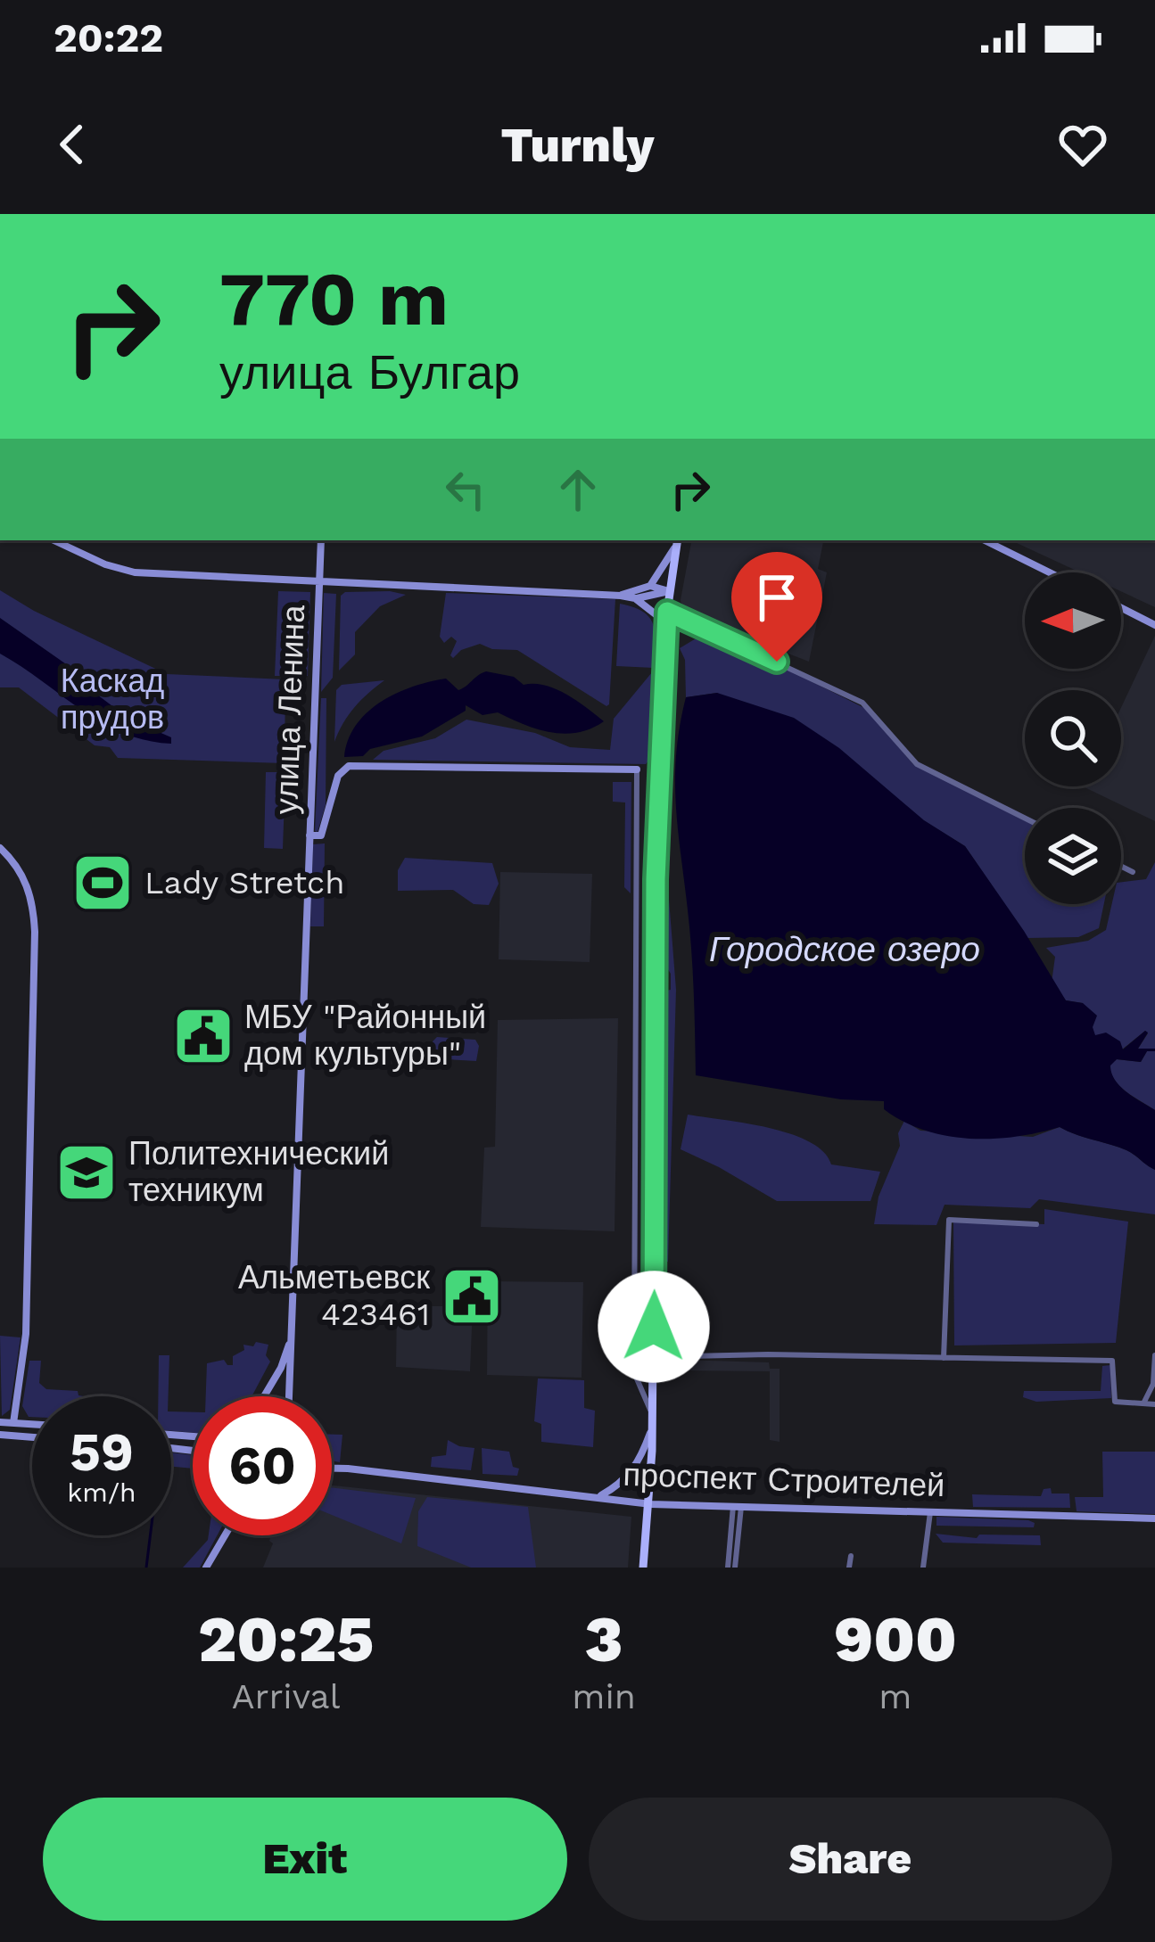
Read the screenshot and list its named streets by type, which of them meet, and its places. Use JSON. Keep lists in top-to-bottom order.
{
  "streets": {
    "street": ["улица Ленина", "проспект Строителей"]
  },
  "water": ["Городское озеро"],
  "parks": ["Каскад прудов"],
  "places": {
    "sports": ["Lady Stretch"],
    "public building": ["МБУ \"Районный дом культуры\"", "Альметьевск 423461"],
    "school or university": ["Политехнический техникум"]
  },
  "north": "left",
  "page": {
    "status": "20:22",
    "header": "Turnly",
    "turn": ["770 m", "улица Булгар"],
    "speed": "59 km/h",
    "limit": "60",
    "eta": [
      "20:25",
      "Arrival",
      "3",
      "min",
      "900",
      "m"
    ],
    "buttons": ["Exit", "Share"]
  }
}
